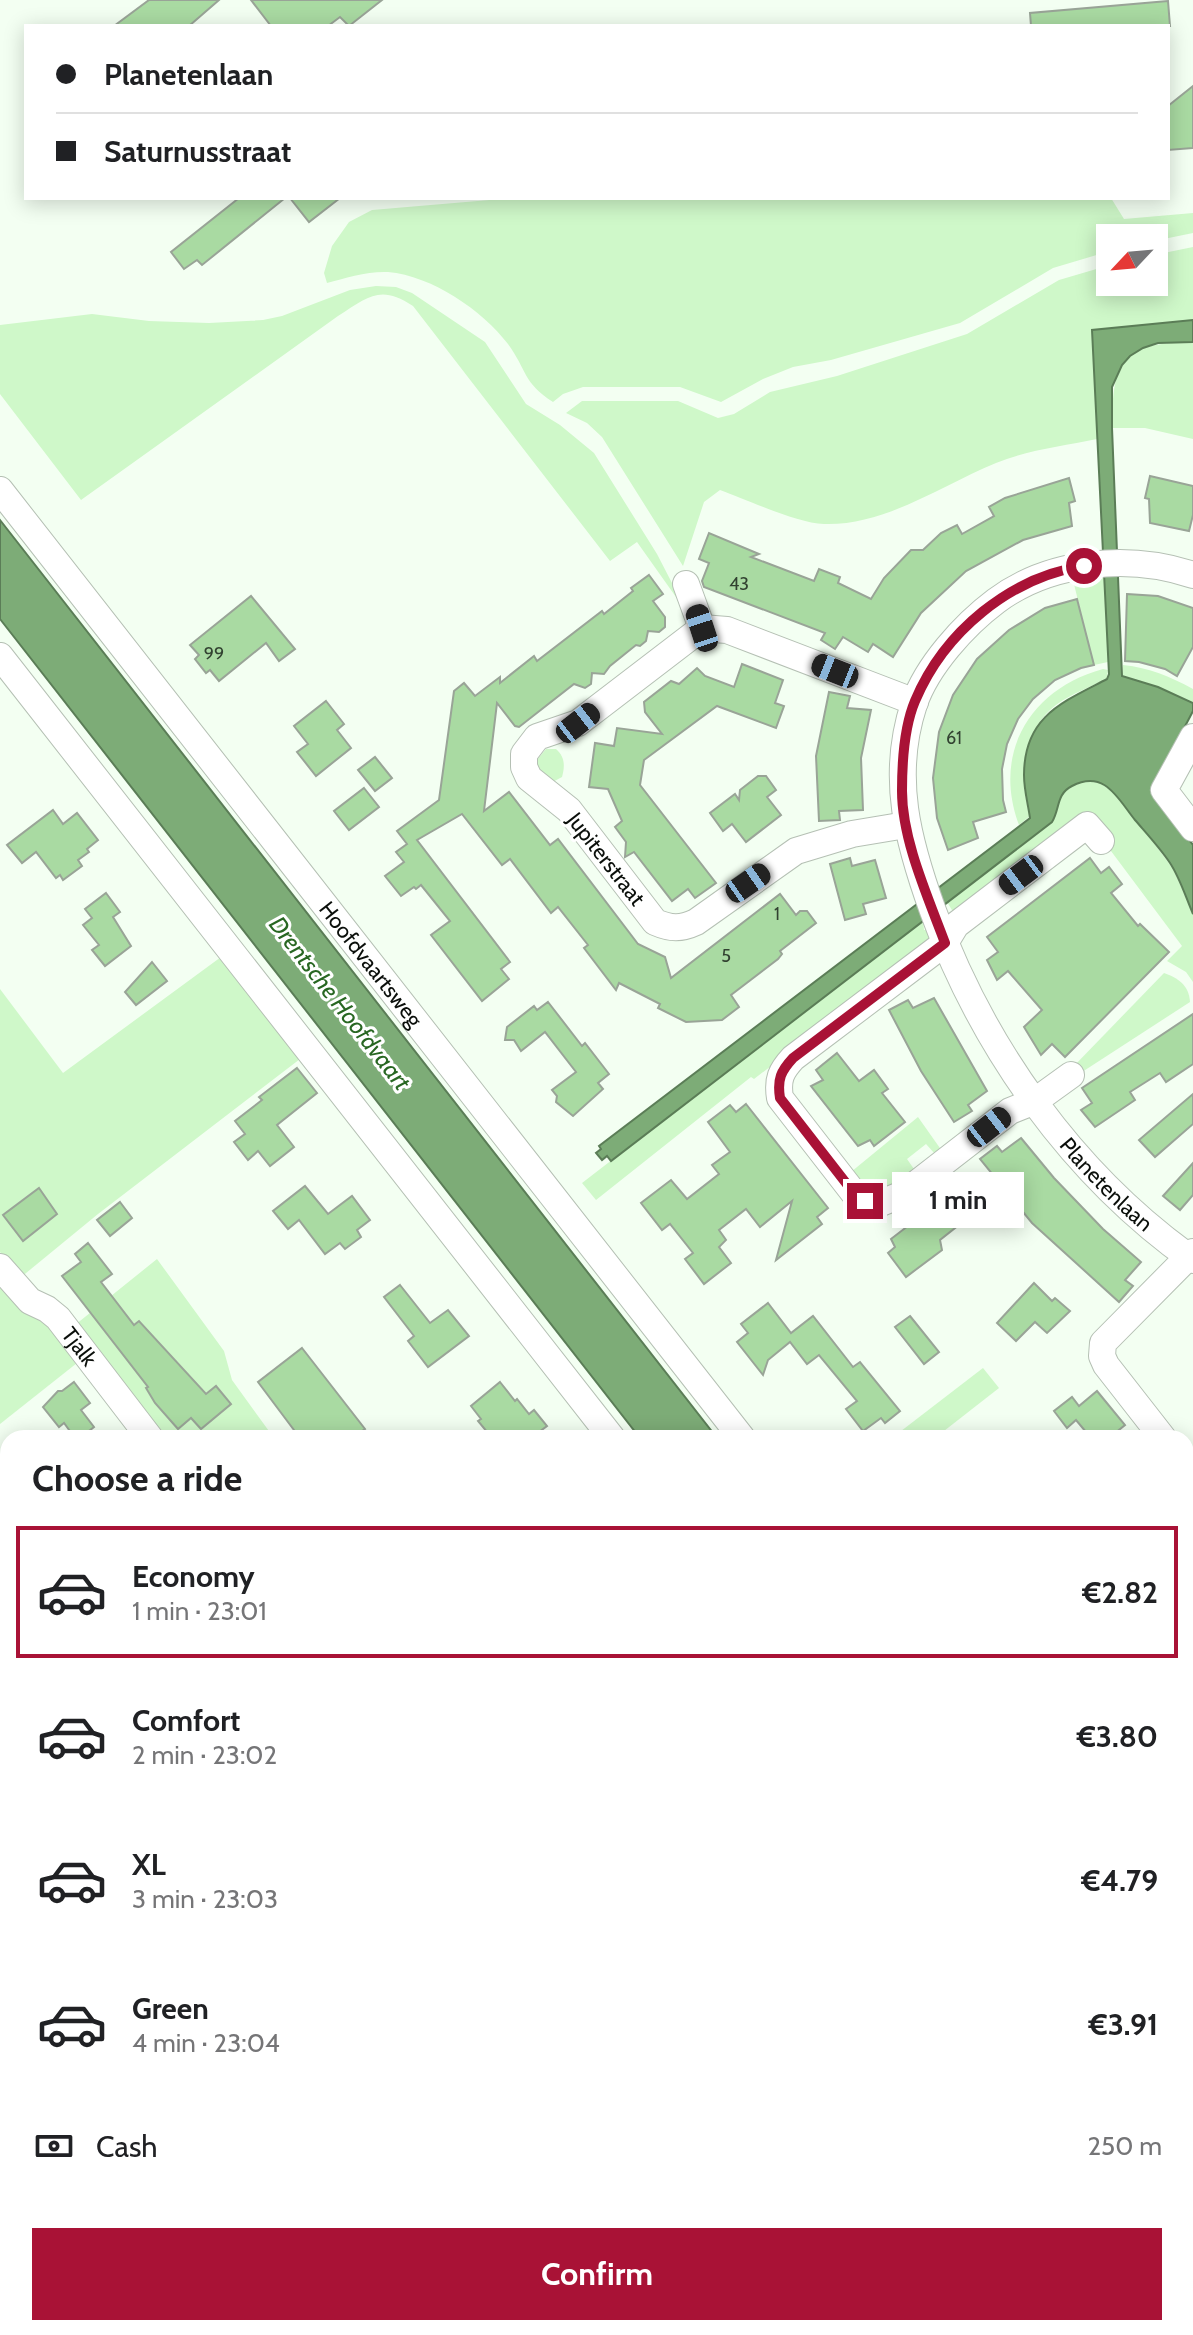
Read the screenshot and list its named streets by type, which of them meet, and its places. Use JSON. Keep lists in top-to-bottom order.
{
  "streets": {
    "street": [
      "Jupiterstraat",
      "Hoofdvaartsweg",
      "Planetenlaan",
      "Tjalk"
    ]
  },
  "crossings": [
    ["Jupiterstraat", "Planetenlaan"]
  ],
  "water": ["Drentsche Hoofdvaart"],
  "house_numbers": [
    "43",
    "99",
    "61",
    "1",
    "5"
  ],
  "north": "bottom left",
  "page": {
    "banner": ["Planetenlaan", "Saturnusstraat"],
    "bubble": "1 min",
    "heading": "Choose a ride",
    "list": [
      {
        "name": "Economy",
        "note": "1 min · 23:01",
        "value": "€2.82"
      },
      {
        "name": "Comfort",
        "note": "2 min · 23:02",
        "value": "€3.80"
      },
      {
        "name": "XL",
        "note": "3 min · 23:03",
        "value": "€4.79"
      },
      {
        "name": "Green",
        "note": "4 min · 23:04",
        "value": "€3.91"
      }
    ],
    "pay": ["Cash", "250 m"],
    "buttons": "Confirm"
  }
}
